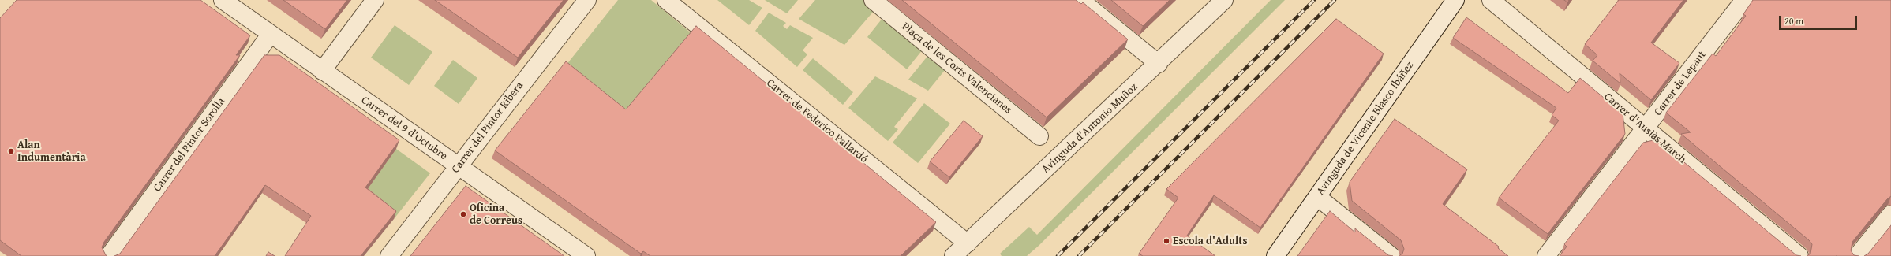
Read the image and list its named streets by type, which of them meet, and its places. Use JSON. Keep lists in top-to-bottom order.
{
  "streets": {
    "street": [
      "Plaça de les Corts Valencianes",
      "Carrer de Lepant",
      "Carrer de Federico Pallardó",
      "Carrer del Pintor Ribera",
      "Carrer del 9 d’Octubre",
      "Avinguda d’Antonio Muñoz",
      "Avinguda de Vicente Blasco Ibáñez",
      "Carrer d'Ausiàs March",
      "Carrer del Pintor Sorolla"
    ]
  },
  "crossings": [
    ["Carrer de Lepant", "Carrer d'Ausiàs March"],
    ["Carrer de Federico Pallardó", "Avinguda d’Antonio Muñoz"],
    ["Carrer del Pintor Ribera", "Carrer del 9 d’Octubre"],
    ["Carrer del 9 d’Octubre", "Carrer del Pintor Sorolla"]
  ],
  "places": ["Alan Indumentària", "Oficina de Correus", "Escola d'Adults"],
  "scale_bar": "20 m"
}
